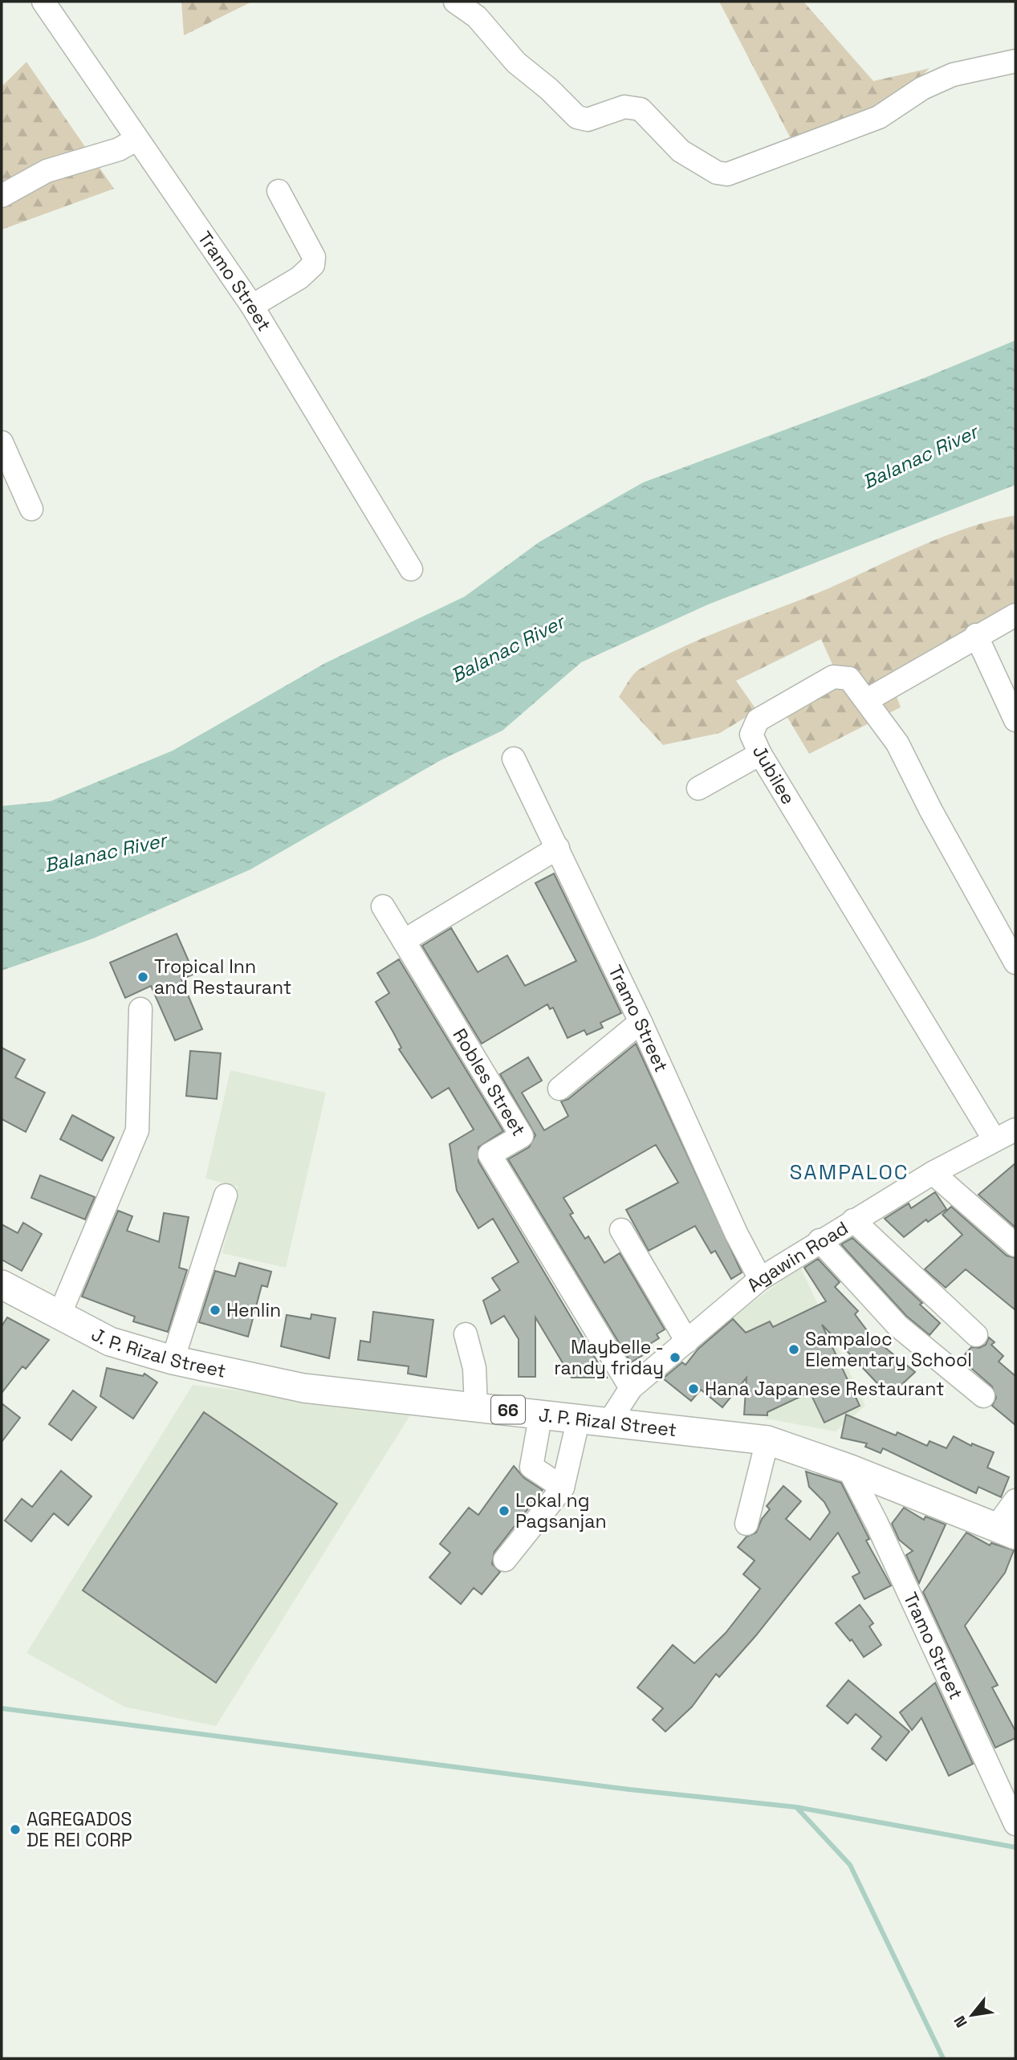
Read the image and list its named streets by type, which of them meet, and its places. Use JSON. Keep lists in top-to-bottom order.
{
  "streets": {
    "main road": ["J. P. Rizal Street", "66"],
    "street": [
      "Tramo Street",
      "Jubilee",
      "Robles Street",
      "Agawin Road"
    ]
  },
  "crossings": [
    ["Tramo Street", "Agawin Road"],
    ["Tramo Street", "J. P. Rizal Street"],
    ["Jubilee", "Agawin Road"],
    ["Robles Street", "Agawin Road"],
    ["Agawin Road", "J. P. Rizal Street"]
  ],
  "districts": ["SAMPALOC"],
  "water": ["Balanac River"],
  "places": [
    "Tropical Inn and Restaurant",
    "Henlin",
    "Sampaloc Elementary School",
    "Maybelle - randy friday",
    "Hana Japanese Restaurant",
    "Lokal ng Pagsanjan",
    "AGREGADOS DE REI CORP"
  ],
  "north": "bottom left"
}
